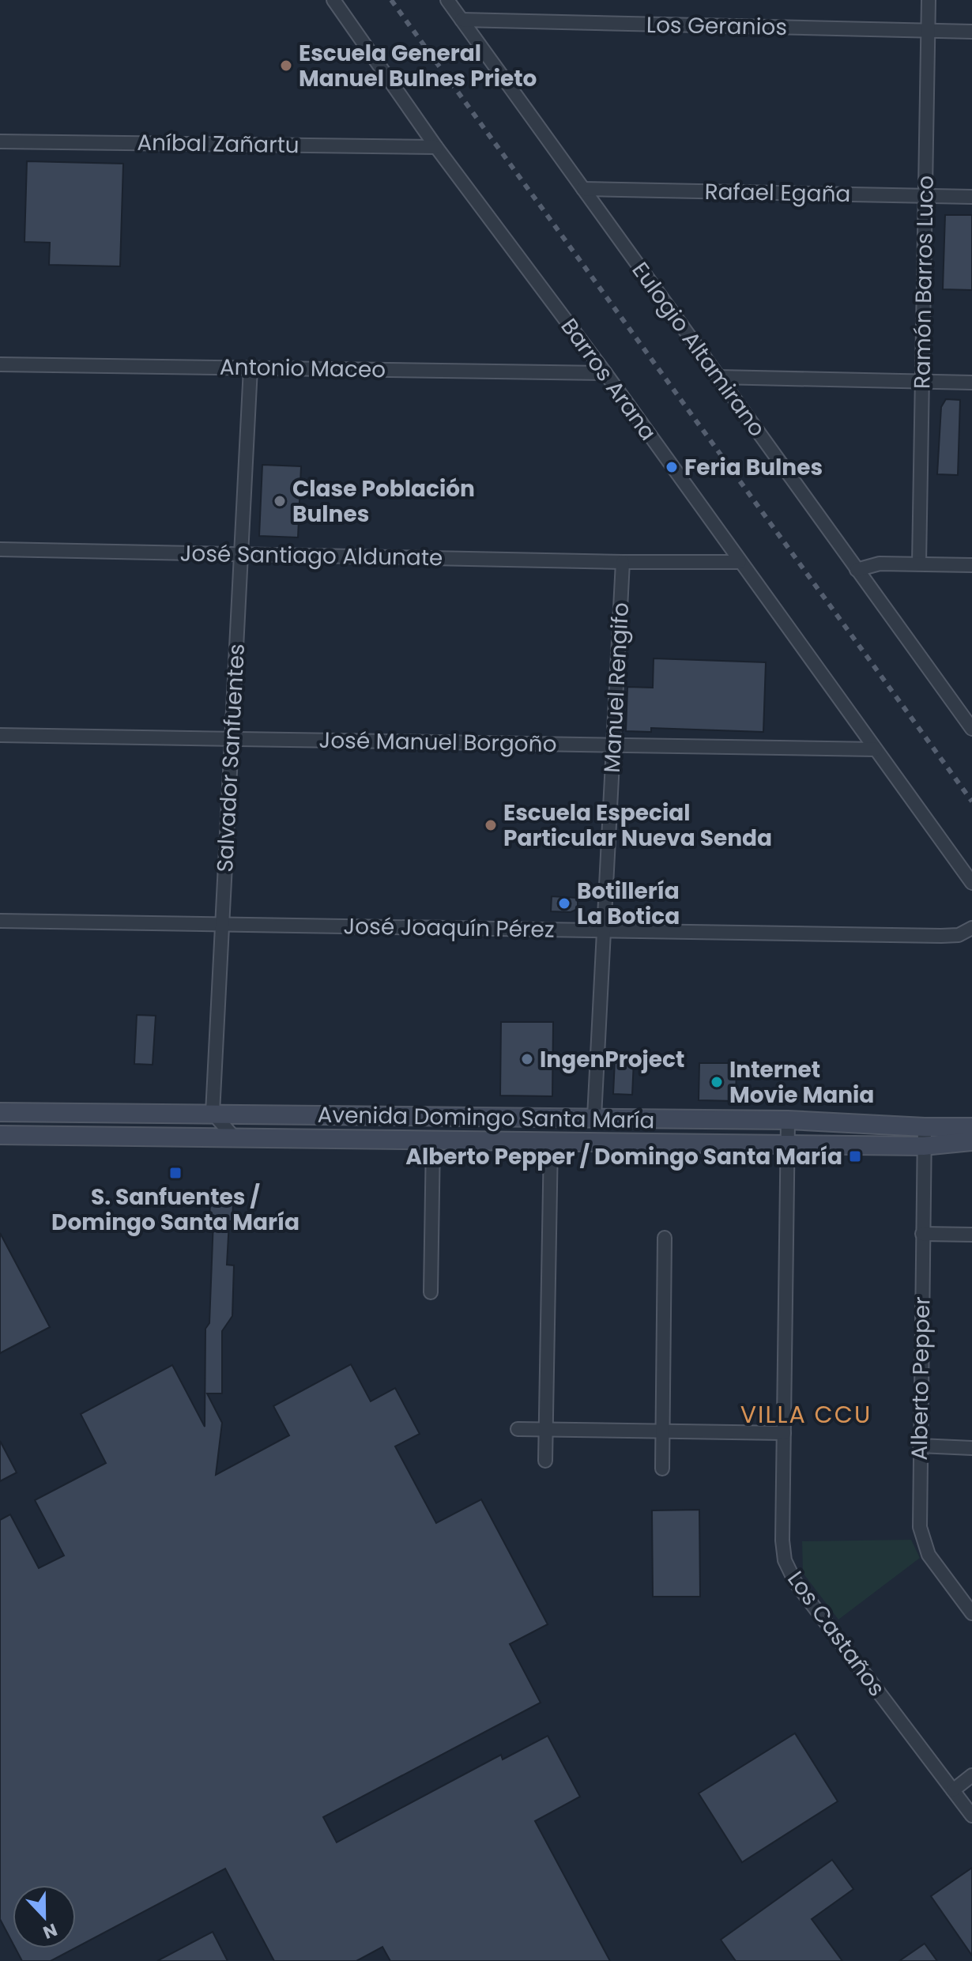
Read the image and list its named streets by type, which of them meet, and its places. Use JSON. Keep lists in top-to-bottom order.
{
  "streets": {
    "main road": ["Avenida Domingo Santa María"],
    "street": [
      "Los Geranios",
      "Aníbal Zañartu",
      "Rafael Egaña",
      "Ramón Barros Luco",
      "Eulogio Altamirano",
      "Antonio Maceo",
      "Barros Arana",
      "José Santiago Aldunate",
      "Manuel Rengifo",
      "José Manuel Borgoño",
      "Salvador Sanfuentes",
      "José Joaquín Pérez",
      "Alberto Pepper",
      "Los Castaños"
    ]
  },
  "crossings": [
    ["Los Geranios", "Ramón Barros Luco"],
    ["Los Geranios", "Eulogio Altamirano"],
    ["Aníbal Zañartu", "Barros Arana"],
    ["Rafael Egaña", "Ramón Barros Luco"],
    ["Rafael Egaña", "Eulogio Altamirano"],
    ["Antonio Maceo", "Barros Arana"],
    ["Antonio Maceo", "Salvador Sanfuentes"],
    ["Barros Arana", "José Santiago Aldunate"],
    ["Barros Arana", "José Manuel Borgoño"],
    ["José Santiago Aldunate", "Manuel Rengifo"],
    ["José Santiago Aldunate", "Salvador Sanfuentes"],
    ["Manuel Rengifo", "José Manuel Borgoño"],
    ["Manuel Rengifo", "José Joaquín Pérez"],
    ["Manuel Rengifo", "Avenida Domingo Santa María"],
    ["José Manuel Borgoño", "Salvador Sanfuentes"],
    ["Salvador Sanfuentes", "José Joaquín Pérez"],
    ["Salvador Sanfuentes", "Avenida Domingo Santa María"],
    ["Avenida Domingo Santa María", "Alberto Pepper"],
    ["Avenida Domingo Santa María", "Los Castaños"]
  ],
  "districts": ["VILLA CCU"],
  "places": {
    "other": [
      "Escuela General Manuel Bulnes Prieto",
      "Feria Bulnes",
      "Clase Población Bulnes",
      "Escuela Especial Particular Nueva Senda",
      "Botillería La Botica",
      "IngenProject",
      "Internet Movie Mania"
    ],
    "transit": ["Alberto Pepper / Domingo Santa María", "S. Sanfuentes / Domingo Santa María"]
  },
  "north": "bottom"
}
